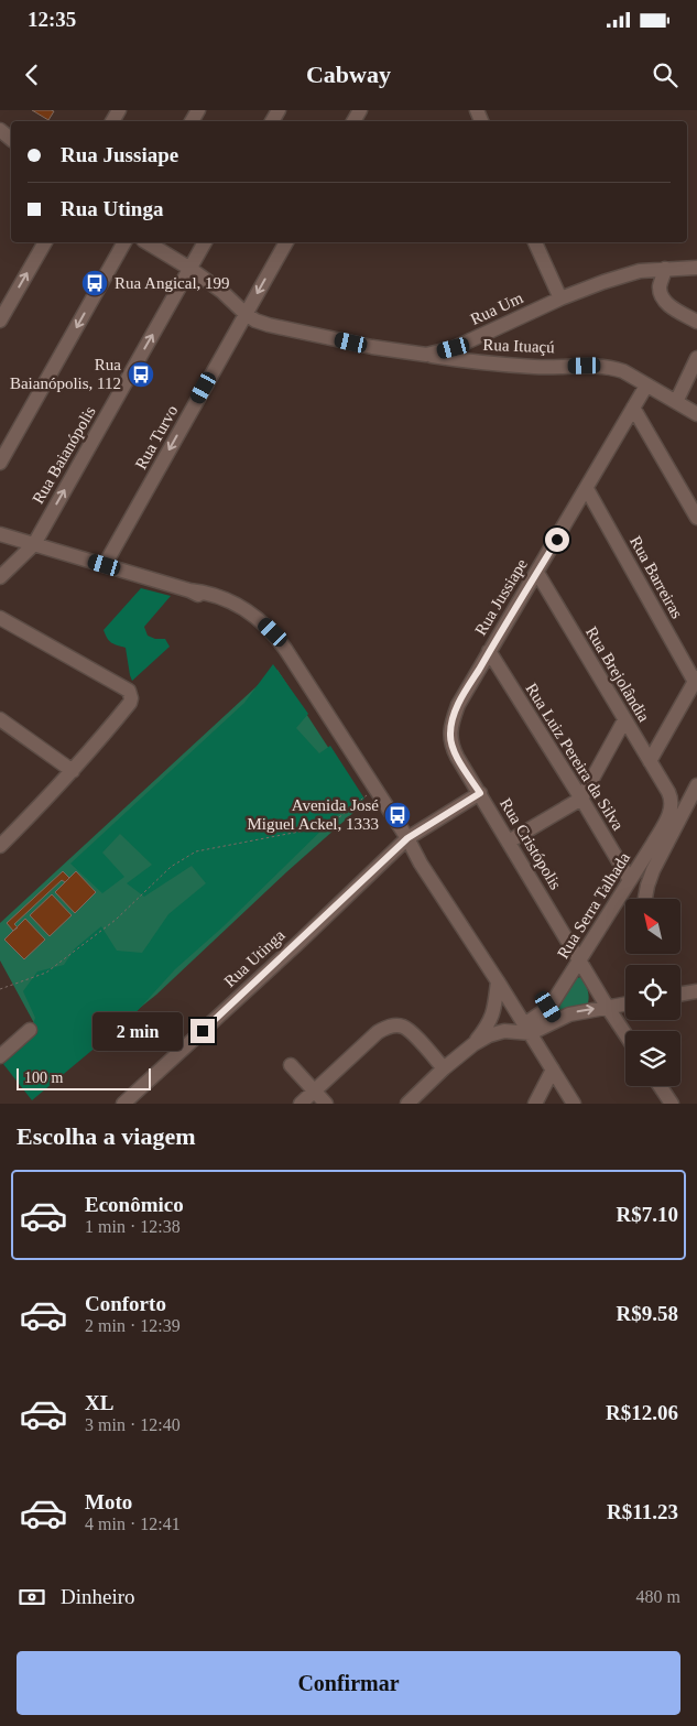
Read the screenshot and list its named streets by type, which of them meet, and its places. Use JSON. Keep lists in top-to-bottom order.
{
  "streets": {
    "street": [
      "Rua Um",
      "Rua Ituaçú",
      "Rua Turvo",
      "Rua Baianópolis",
      "Rua Barreiras",
      "Rua Jussiape",
      "Rua Brejolândia",
      "Rua Luiz Pereira da Silva",
      "Rua Cristópolis",
      "Rua Serra Talhada",
      "Rua Utinga"
    ]
  },
  "crossings": [
    ["Rua Um", "Rua Ituaçú"],
    ["Rua Um", "Rua Turvo"],
    ["Rua Um", "Rua Baianópolis"],
    ["Rua Ituaçú", "Rua Jussiape"],
    ["Rua Barreiras", "Rua Jussiape"],
    ["Rua Jussiape", "Rua Brejolândia"],
    ["Rua Jussiape", "Rua Luiz Pereira da Silva"],
    ["Rua Jussiape", "Rua Cristópolis"],
    ["Rua Brejolândia", "Rua Serra Talhada"],
    ["Rua Luiz Pereira da Silva", "Rua Serra Talhada"],
    ["Rua Cristópolis", "Rua Serra Talhada"],
    ["Rua Cristópolis", "Rua Utinga"]
  ],
  "one_way": ["Rua Turvo"],
  "places": {
    "bus stop": ["Rua Angical, 199", "Rua Baianópolis, 112", "Avenida José Miguel Ackel, 1333"]
  },
  "scale_bar": "100 m",
  "north": "top left",
  "page": {
    "status": "12:35",
    "header": "Cabway",
    "banner": ["Rua Jussiape", "Rua Utinga"],
    "bubble": "2 min",
    "scale": "100 m",
    "heading": "Escolha a viagem",
    "list": [
      {
        "name": "Econômico",
        "note": "1 min · 12:38",
        "value": "R$7.10"
      },
      {
        "name": "Conforto",
        "note": "2 min · 12:39",
        "value": "R$9.58"
      },
      {
        "name": "XL",
        "note": "3 min · 12:40",
        "value": "R$12.06"
      },
      {
        "name": "Moto",
        "note": "4 min · 12:41",
        "value": "R$11.23"
      }
    ],
    "pay": ["Dinheiro", "480 m"],
    "buttons": "Confirmar"
  }
}
